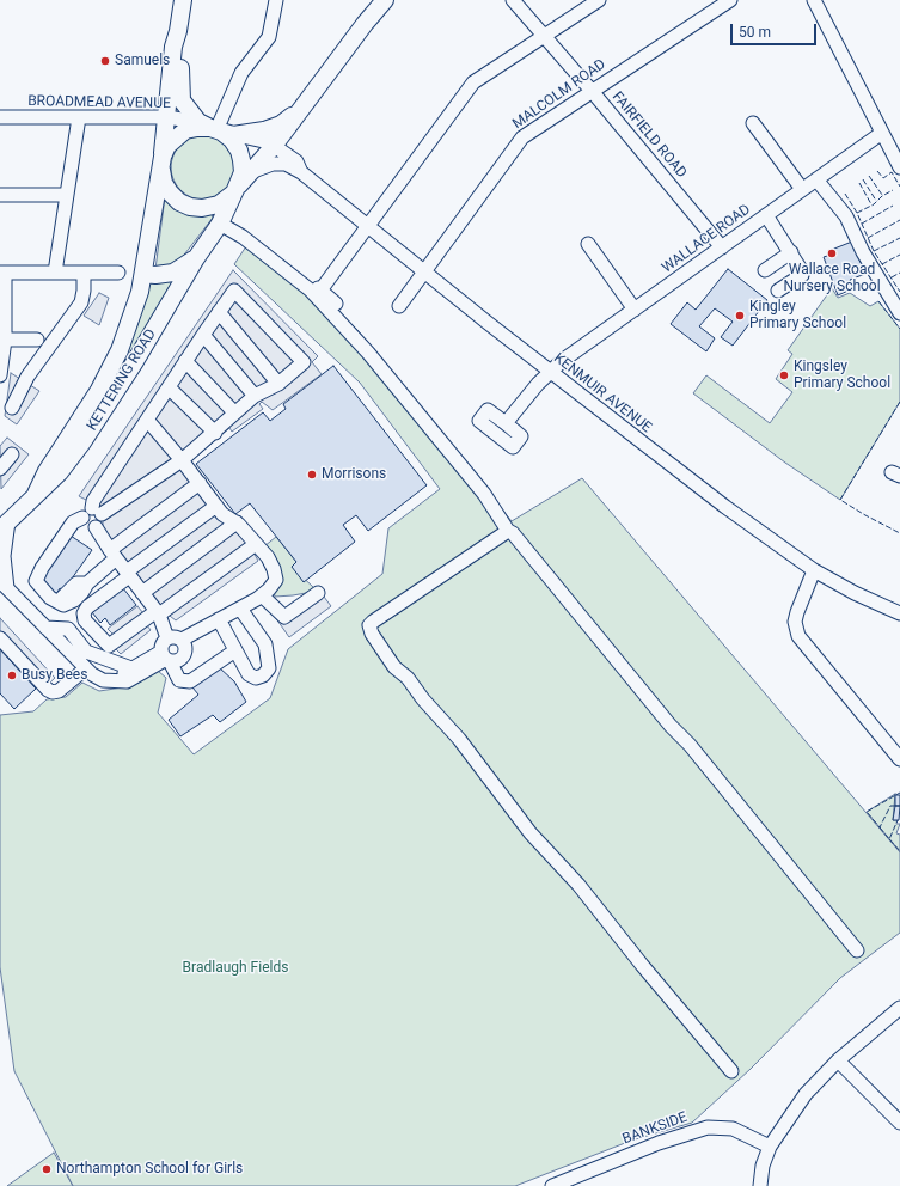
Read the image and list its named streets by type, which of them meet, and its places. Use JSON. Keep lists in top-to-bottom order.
{
  "streets": {
    "main road": ["KETTERING ROAD"],
    "street": [
      "MALCOLM ROAD",
      "BROADMEAD AVENUE",
      "FAIRFIELD ROAD",
      "WALLACE ROAD",
      "KENMUIR AVENUE",
      "BANKSIDE"
    ]
  },
  "crossings": [
    ["MALCOLM ROAD", "FAIRFIELD ROAD"],
    ["MALCOLM ROAD", "KENMUIR AVENUE"],
    ["BROADMEAD AVENUE", "KETTERING ROAD"],
    ["BROADMEAD AVENUE", "KENMUIR AVENUE"],
    ["FAIRFIELD ROAD", "WALLACE ROAD"],
    ["WALLACE ROAD", "KENMUIR AVENUE"],
    ["KETTERING ROAD", "KENMUIR AVENUE"]
  ],
  "parks": ["Bradlaugh Fields"],
  "places": [
    "Samuels",
    "Wallace Road Nursery School",
    "Kingley Primary School",
    "Kingsley Primary School",
    "Morrisons",
    "Busy Bees",
    "Northampton School for Girls"
  ],
  "scale_bar": "50 m"
}
